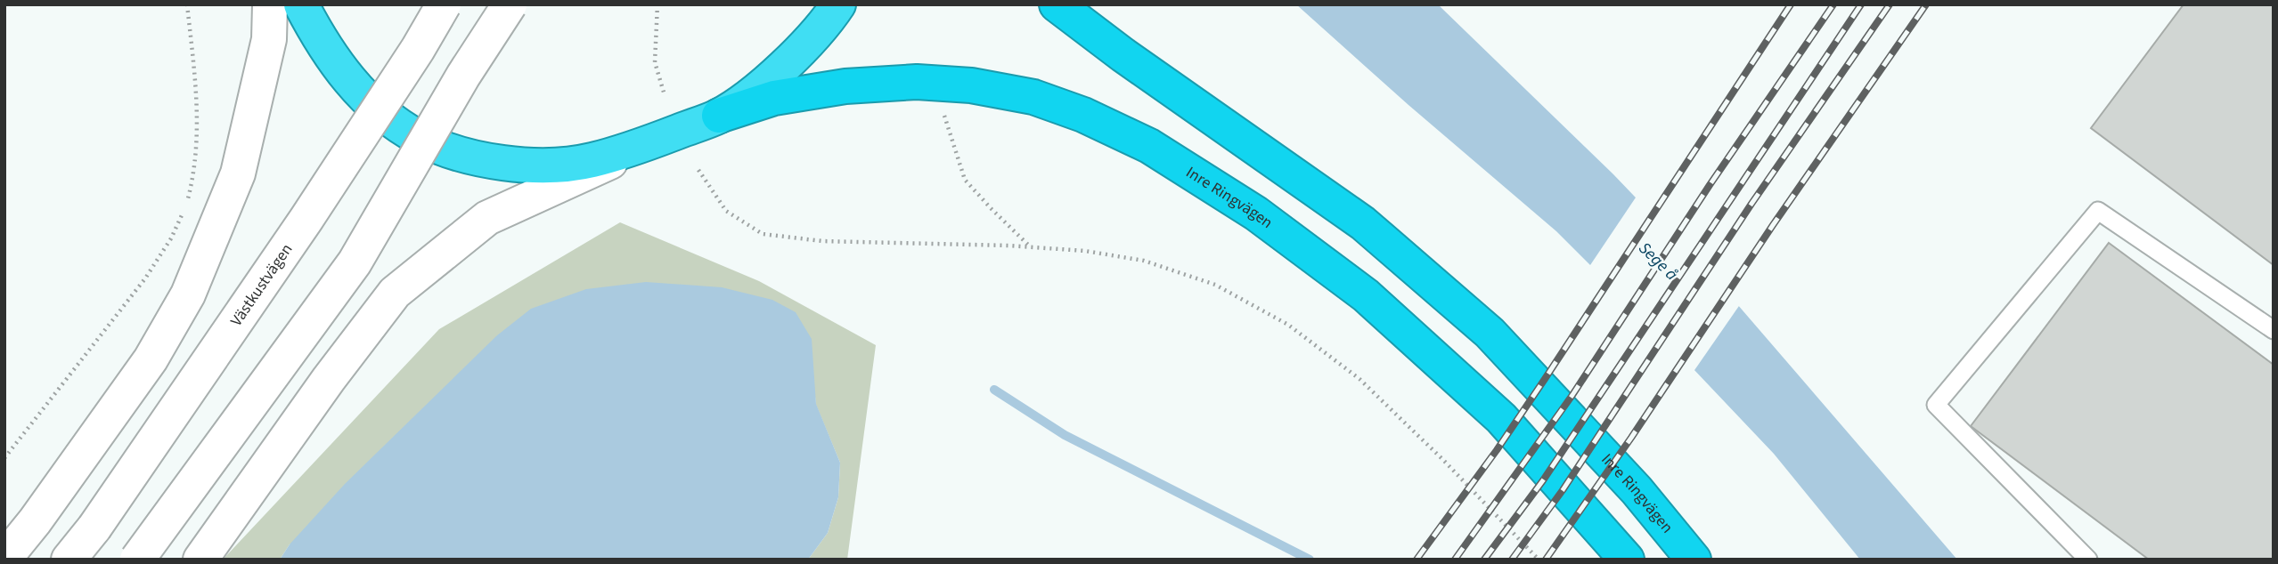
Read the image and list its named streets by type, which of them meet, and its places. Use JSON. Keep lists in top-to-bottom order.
{
  "streets": {
    "highway": ["Inre Ringvägen"],
    "main road": ["Västkustvägen"]
  },
  "water": ["Sege å"]
}
